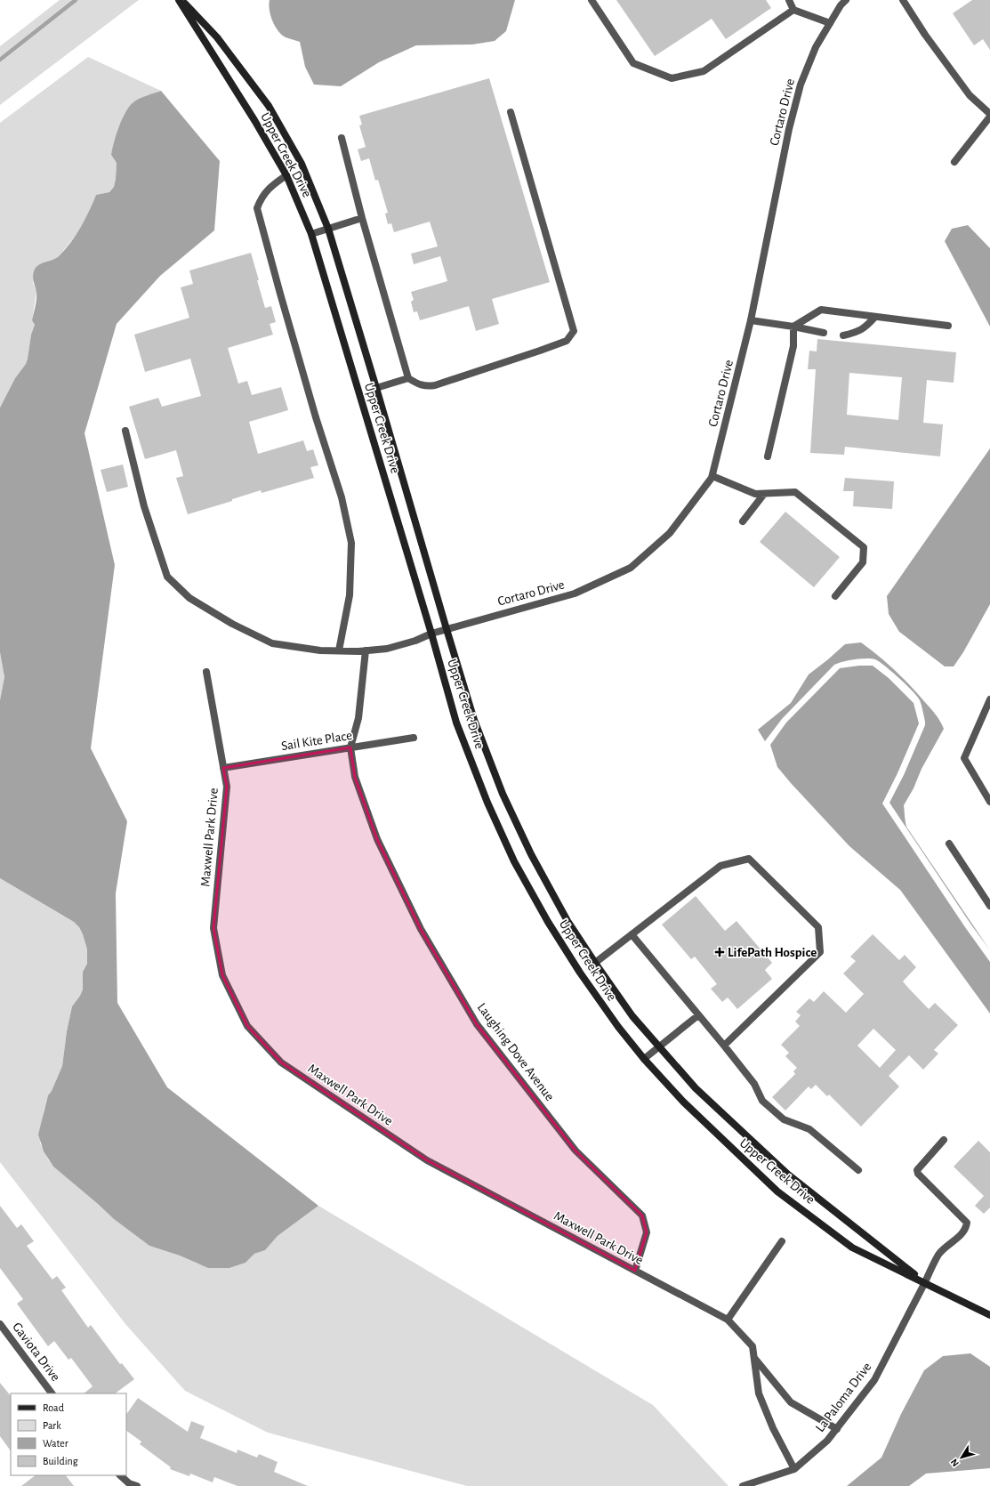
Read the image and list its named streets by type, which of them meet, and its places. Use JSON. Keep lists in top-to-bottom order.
{
  "streets": {
    "street": [
      "Cortaro Drive",
      "Upper Creek Drive",
      "Sail Kite Place",
      "Maxwell Park Drive",
      "Laughing Dove Avenue",
      "Gaviota Drive",
      "La Paloma Drive"
    ]
  },
  "crossings": [
    ["Cortaro Drive", "Upper Creek Drive"],
    ["Upper Creek Drive", "La Paloma Drive"],
    ["Sail Kite Place", "Maxwell Park Drive"],
    ["Sail Kite Place", "Laughing Dove Avenue"],
    ["Maxwell Park Drive", "Laughing Dove Avenue"],
    ["Maxwell Park Drive", "La Paloma Drive"]
  ],
  "places": {
    "health": ["LifePath Hospice"]
  },
  "legend": [
    "Road",
    "Park",
    "Water",
    "Building"
  ],
  "north": "bottom left"
}
